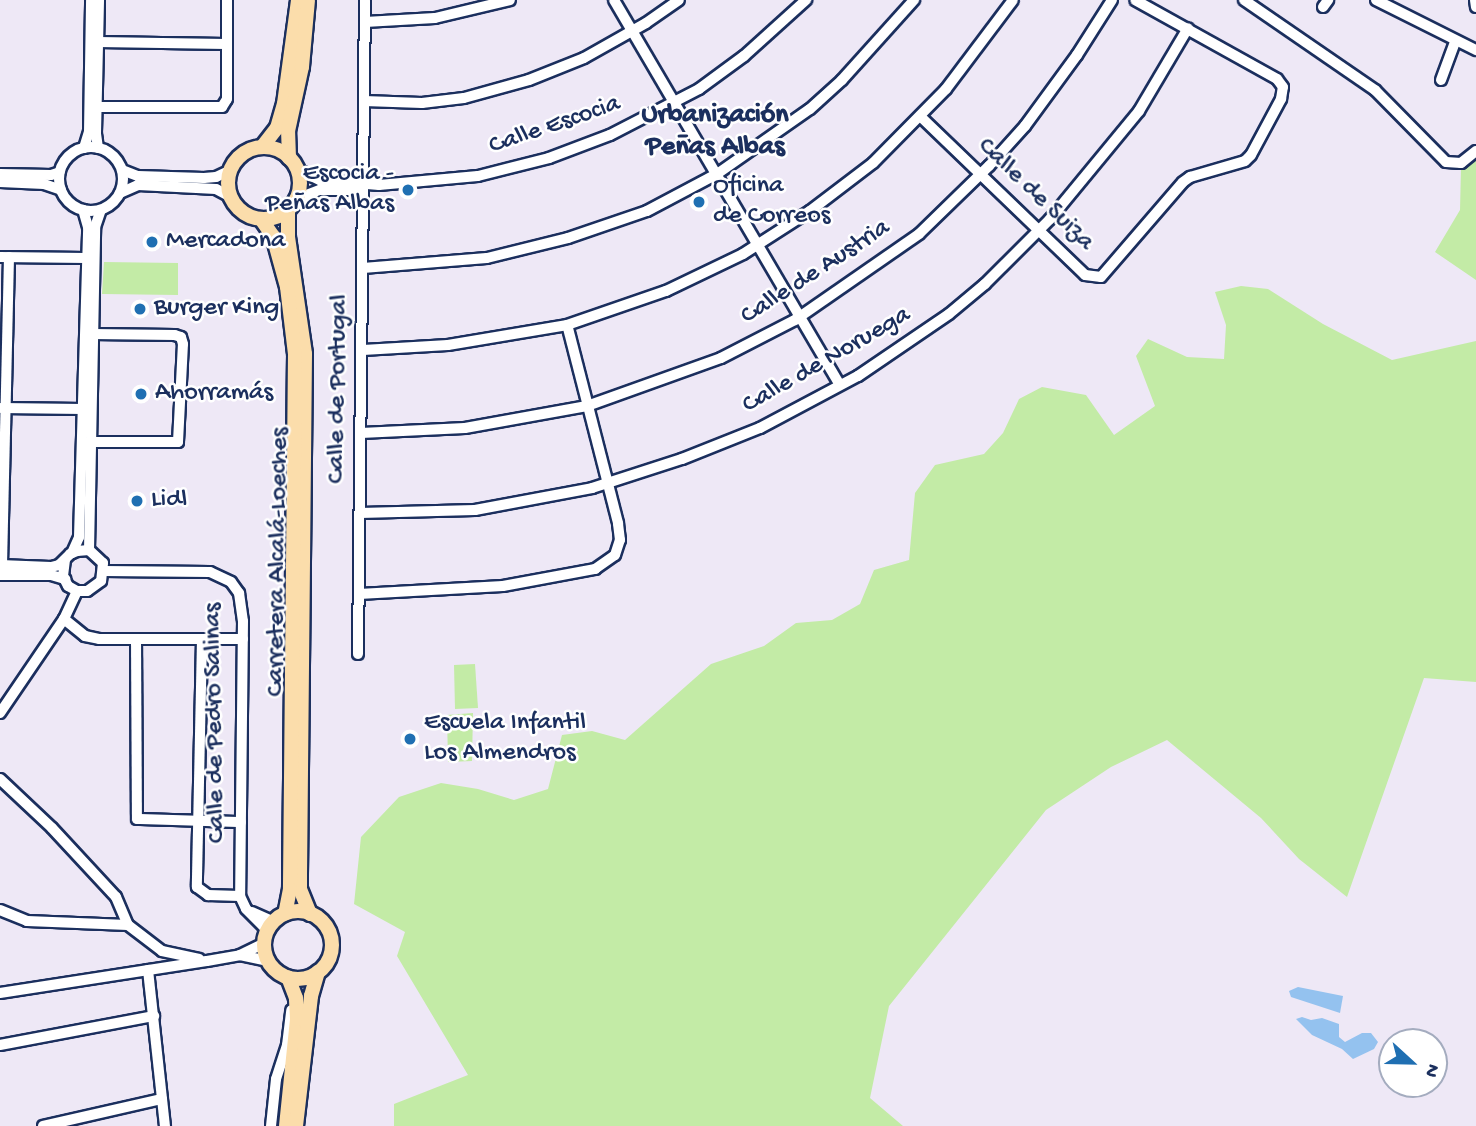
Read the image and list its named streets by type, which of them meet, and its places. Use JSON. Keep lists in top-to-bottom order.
{
  "streets": {
    "main road": ["Carretera Alcalá-Loeches"],
    "street": [
      "Calle Escocia",
      "Calle de Suiza",
      "Calle de Austria",
      "Calle de Noruega",
      "Calle de Portugal",
      "Calle de Pedro Salinas"
    ]
  },
  "crossings": [
    ["Calle Escocia", "Calle de Portugal"],
    ["Calle Escocia", "Carretera Alcalá-Loeches"],
    ["Calle de Suiza", "Calle de Austria"],
    ["Calle de Suiza", "Calle de Noruega"],
    ["Calle de Austria", "Calle de Portugal"],
    ["Calle de Noruega", "Calle de Portugal"],
    ["Carretera Alcalá-Loeches", "Calle de Pedro Salinas"]
  ],
  "districts": ["Urbanización Peñas Albas"],
  "places": [
    "Escocia - Peñas Albas",
    "Oficina de Correos",
    "Mercadona",
    "Burger King",
    "Ahorramás",
    "Lidl",
    "Escuela Infantil Los Almendros"
  ],
  "north": "right"
}
